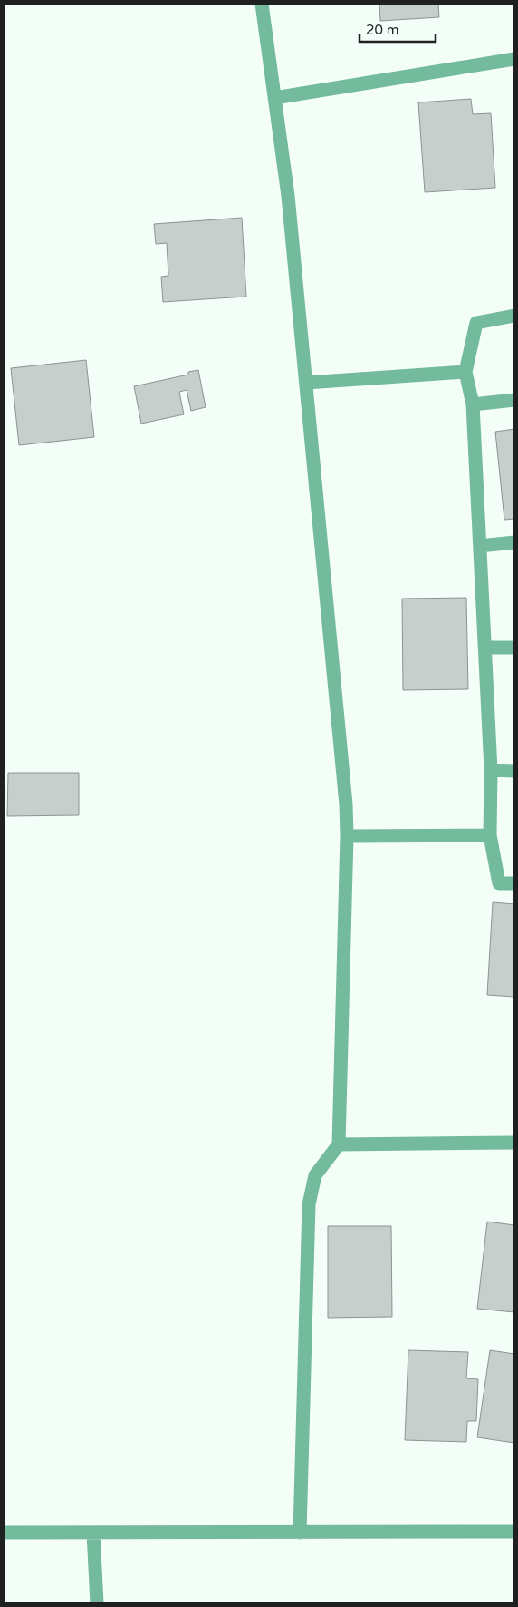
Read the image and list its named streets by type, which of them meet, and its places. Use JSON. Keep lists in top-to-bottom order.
{
  "scale_bar": "20 m"
}
